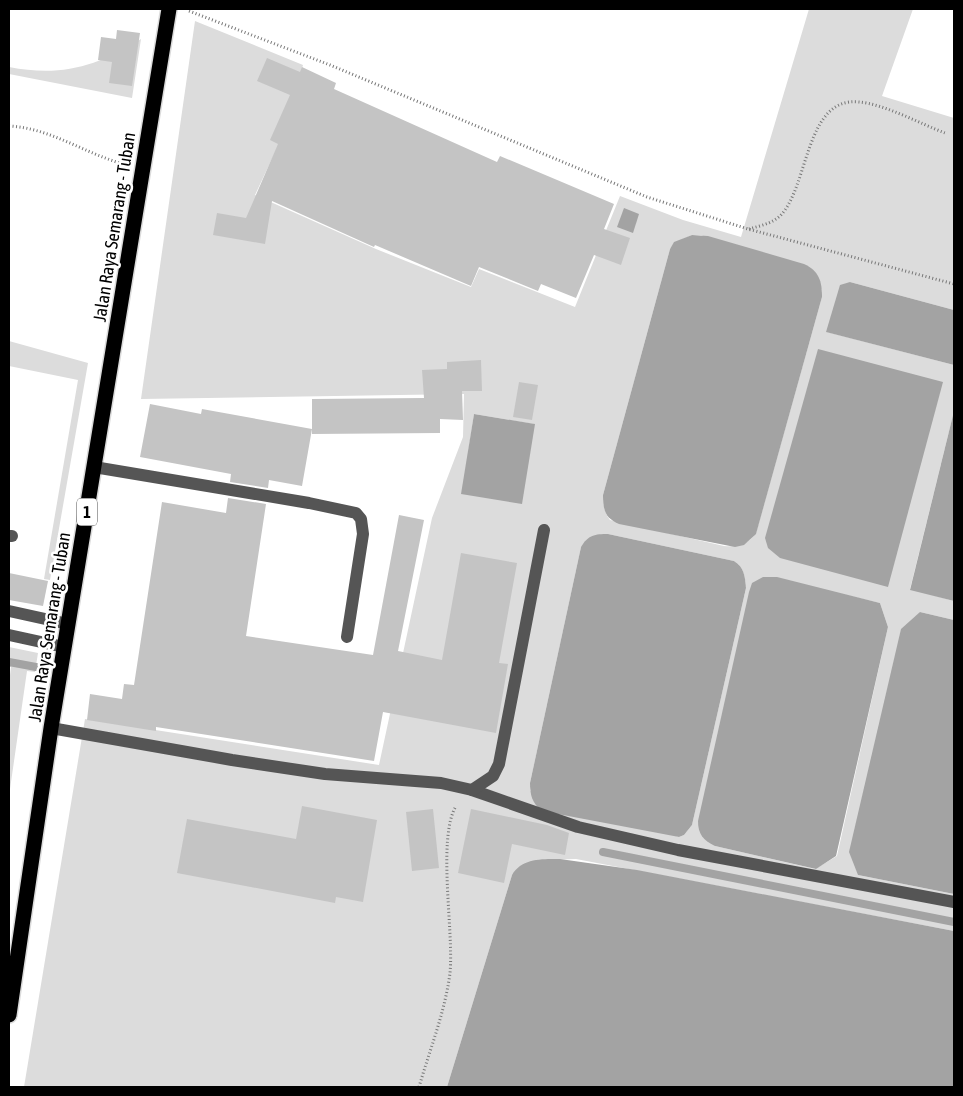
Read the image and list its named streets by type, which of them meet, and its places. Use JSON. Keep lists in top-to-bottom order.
{
  "streets": {
    "highway": ["Jalan Raya Semarang - Tuban", "1"]
  }
}
